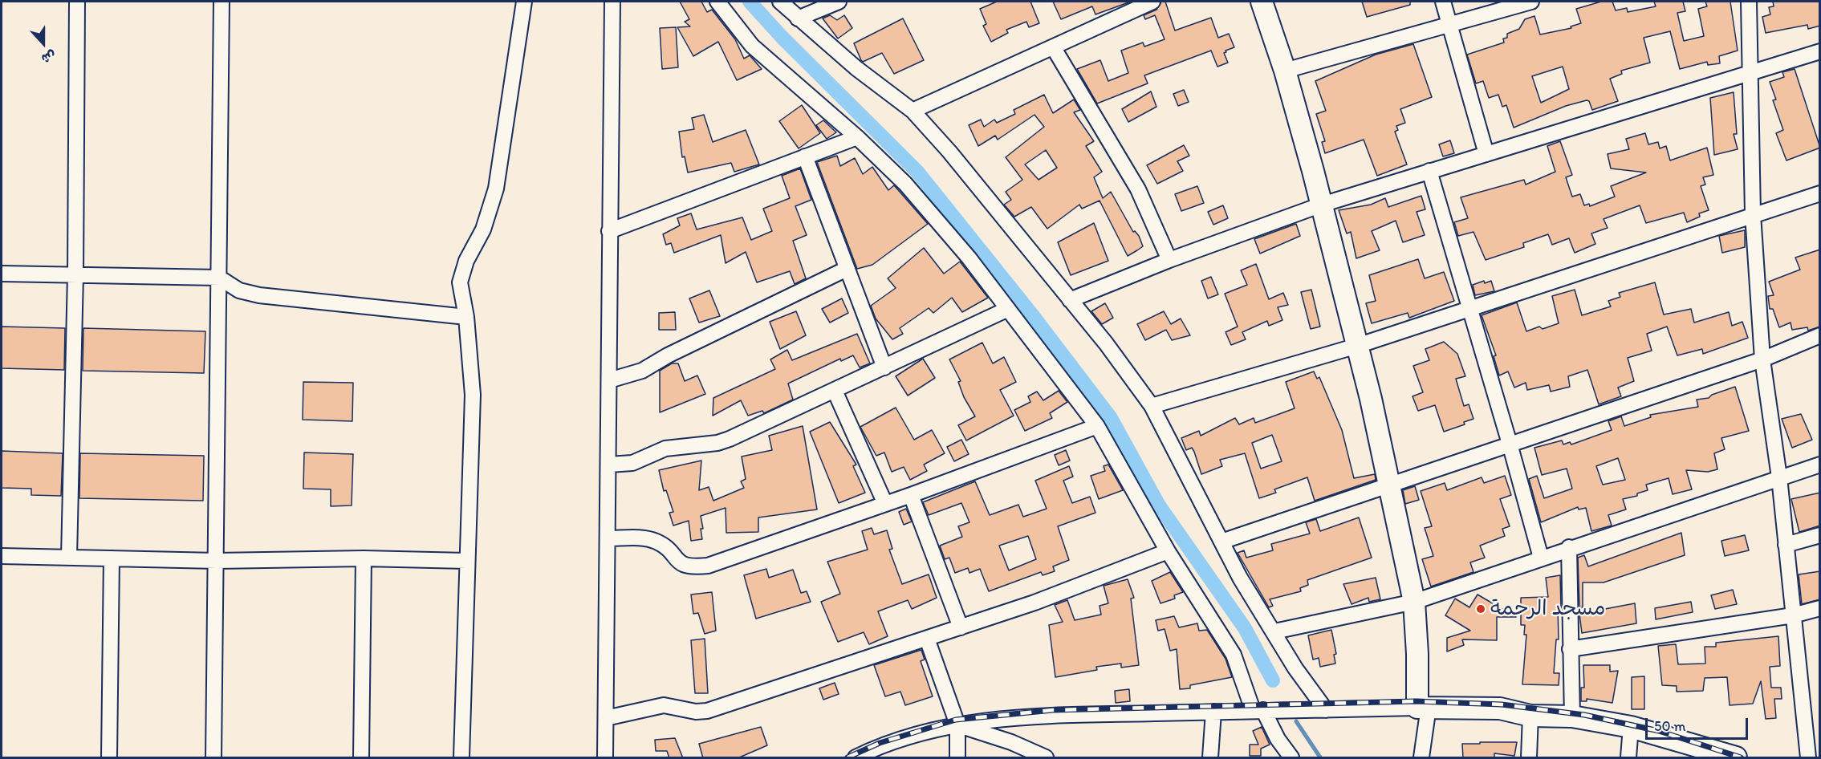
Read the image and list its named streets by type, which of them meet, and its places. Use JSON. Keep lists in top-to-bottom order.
{
  "places": ["مسجد الرحمة"],
  "scale_bar": "50 m",
  "north": "bottom"
}
